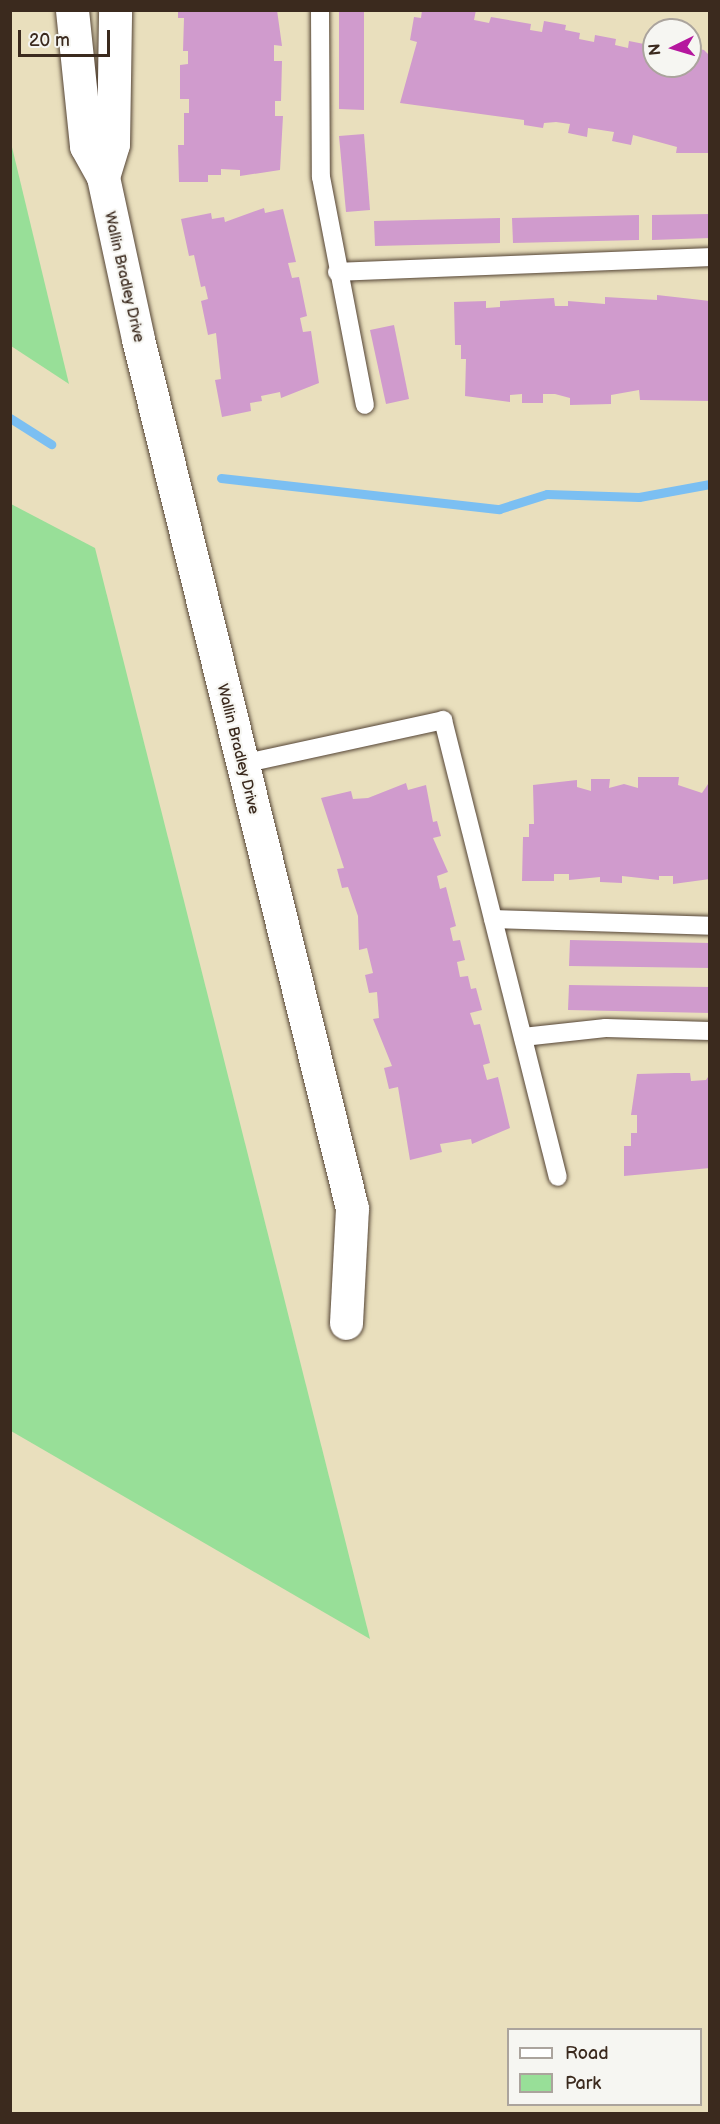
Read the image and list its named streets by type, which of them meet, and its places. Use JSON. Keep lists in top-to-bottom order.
{
  "streets": {
    "street": ["Wallin Bradley Drive"]
  },
  "legend": ["Road", "Park"],
  "scale_bar": "20 m",
  "north": "left"
}
